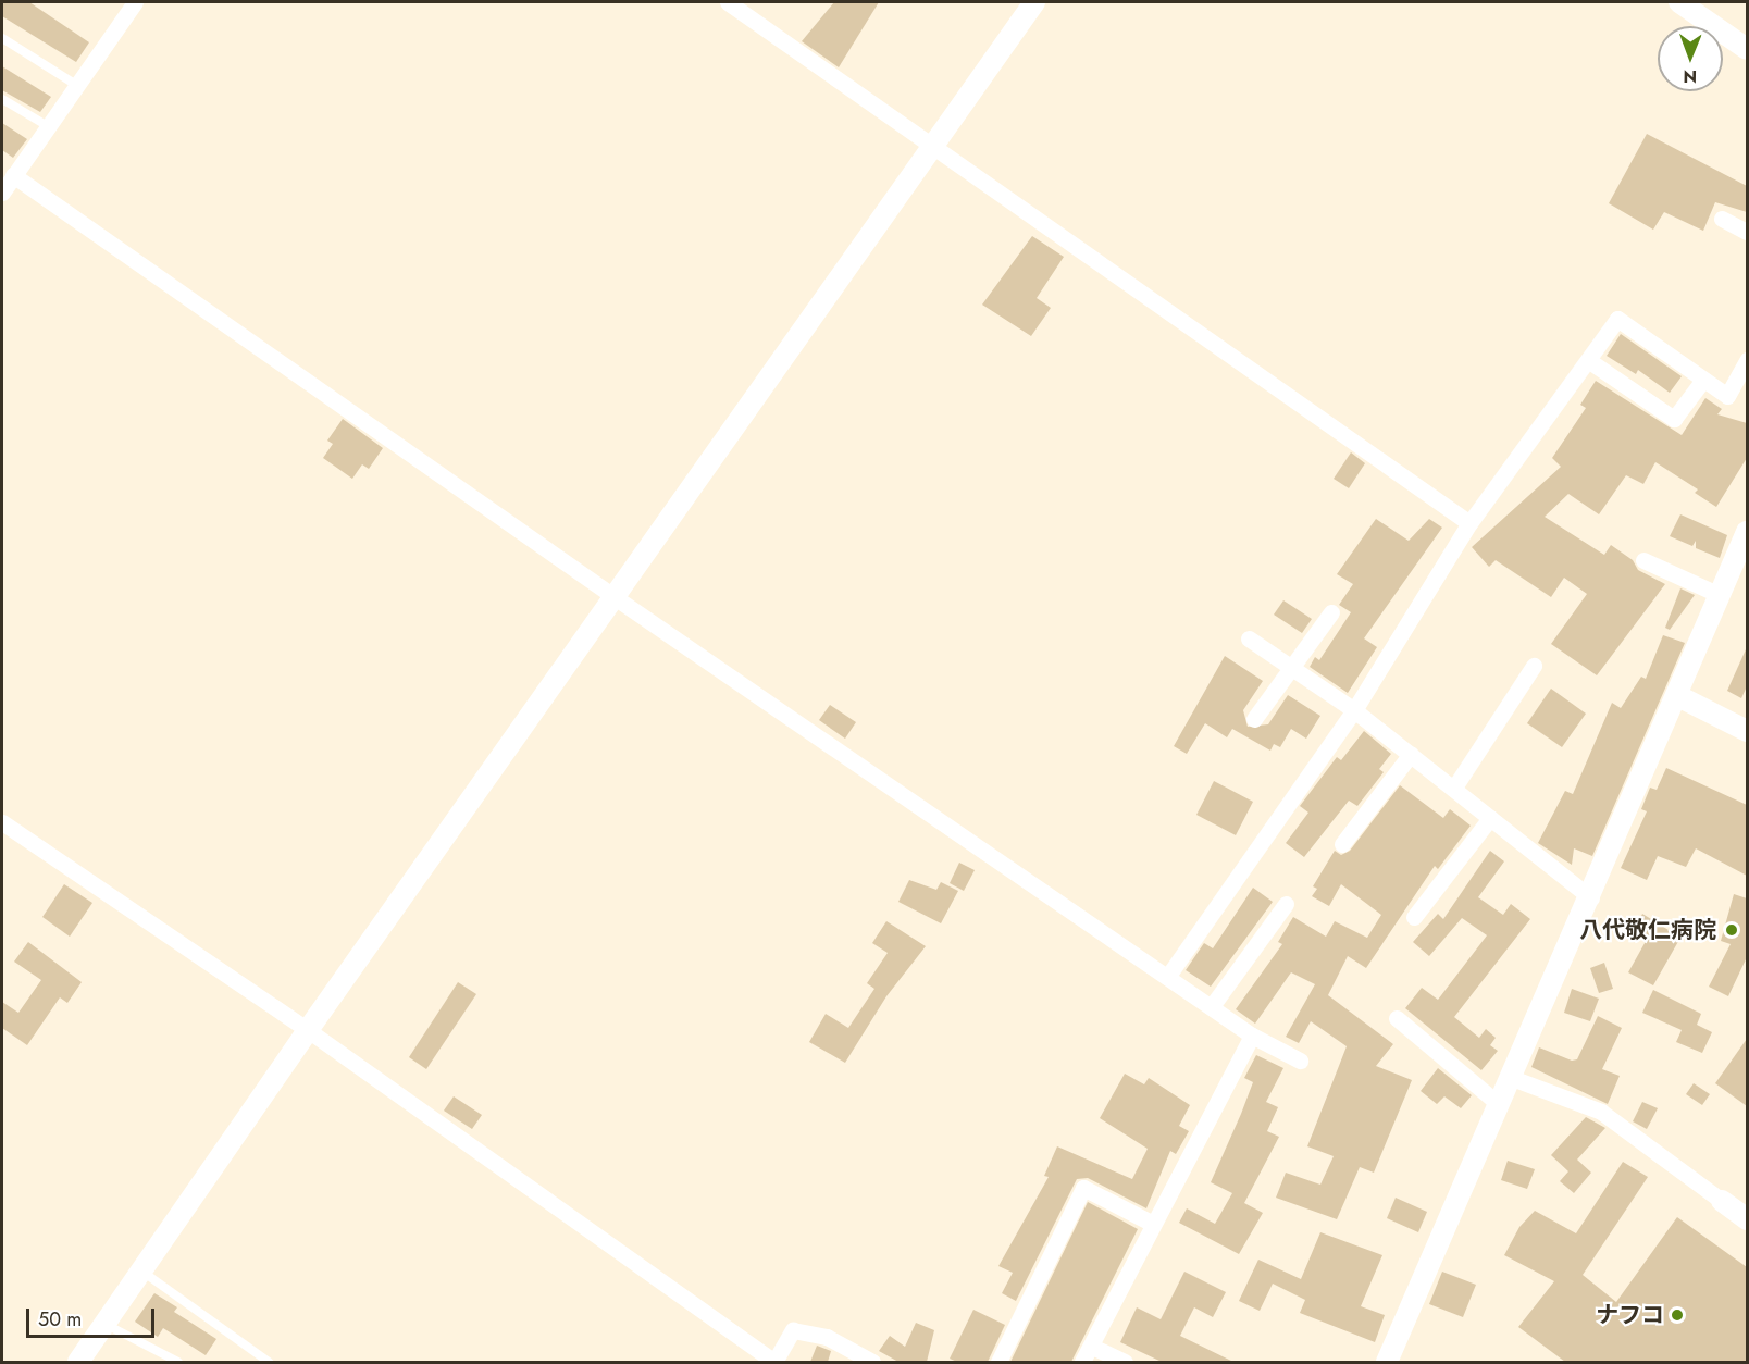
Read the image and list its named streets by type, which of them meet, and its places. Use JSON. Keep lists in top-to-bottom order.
{
  "places": ["八代敬仁病院", "ナフコ"],
  "scale_bar": "50 m",
  "north": "bottom"
}
